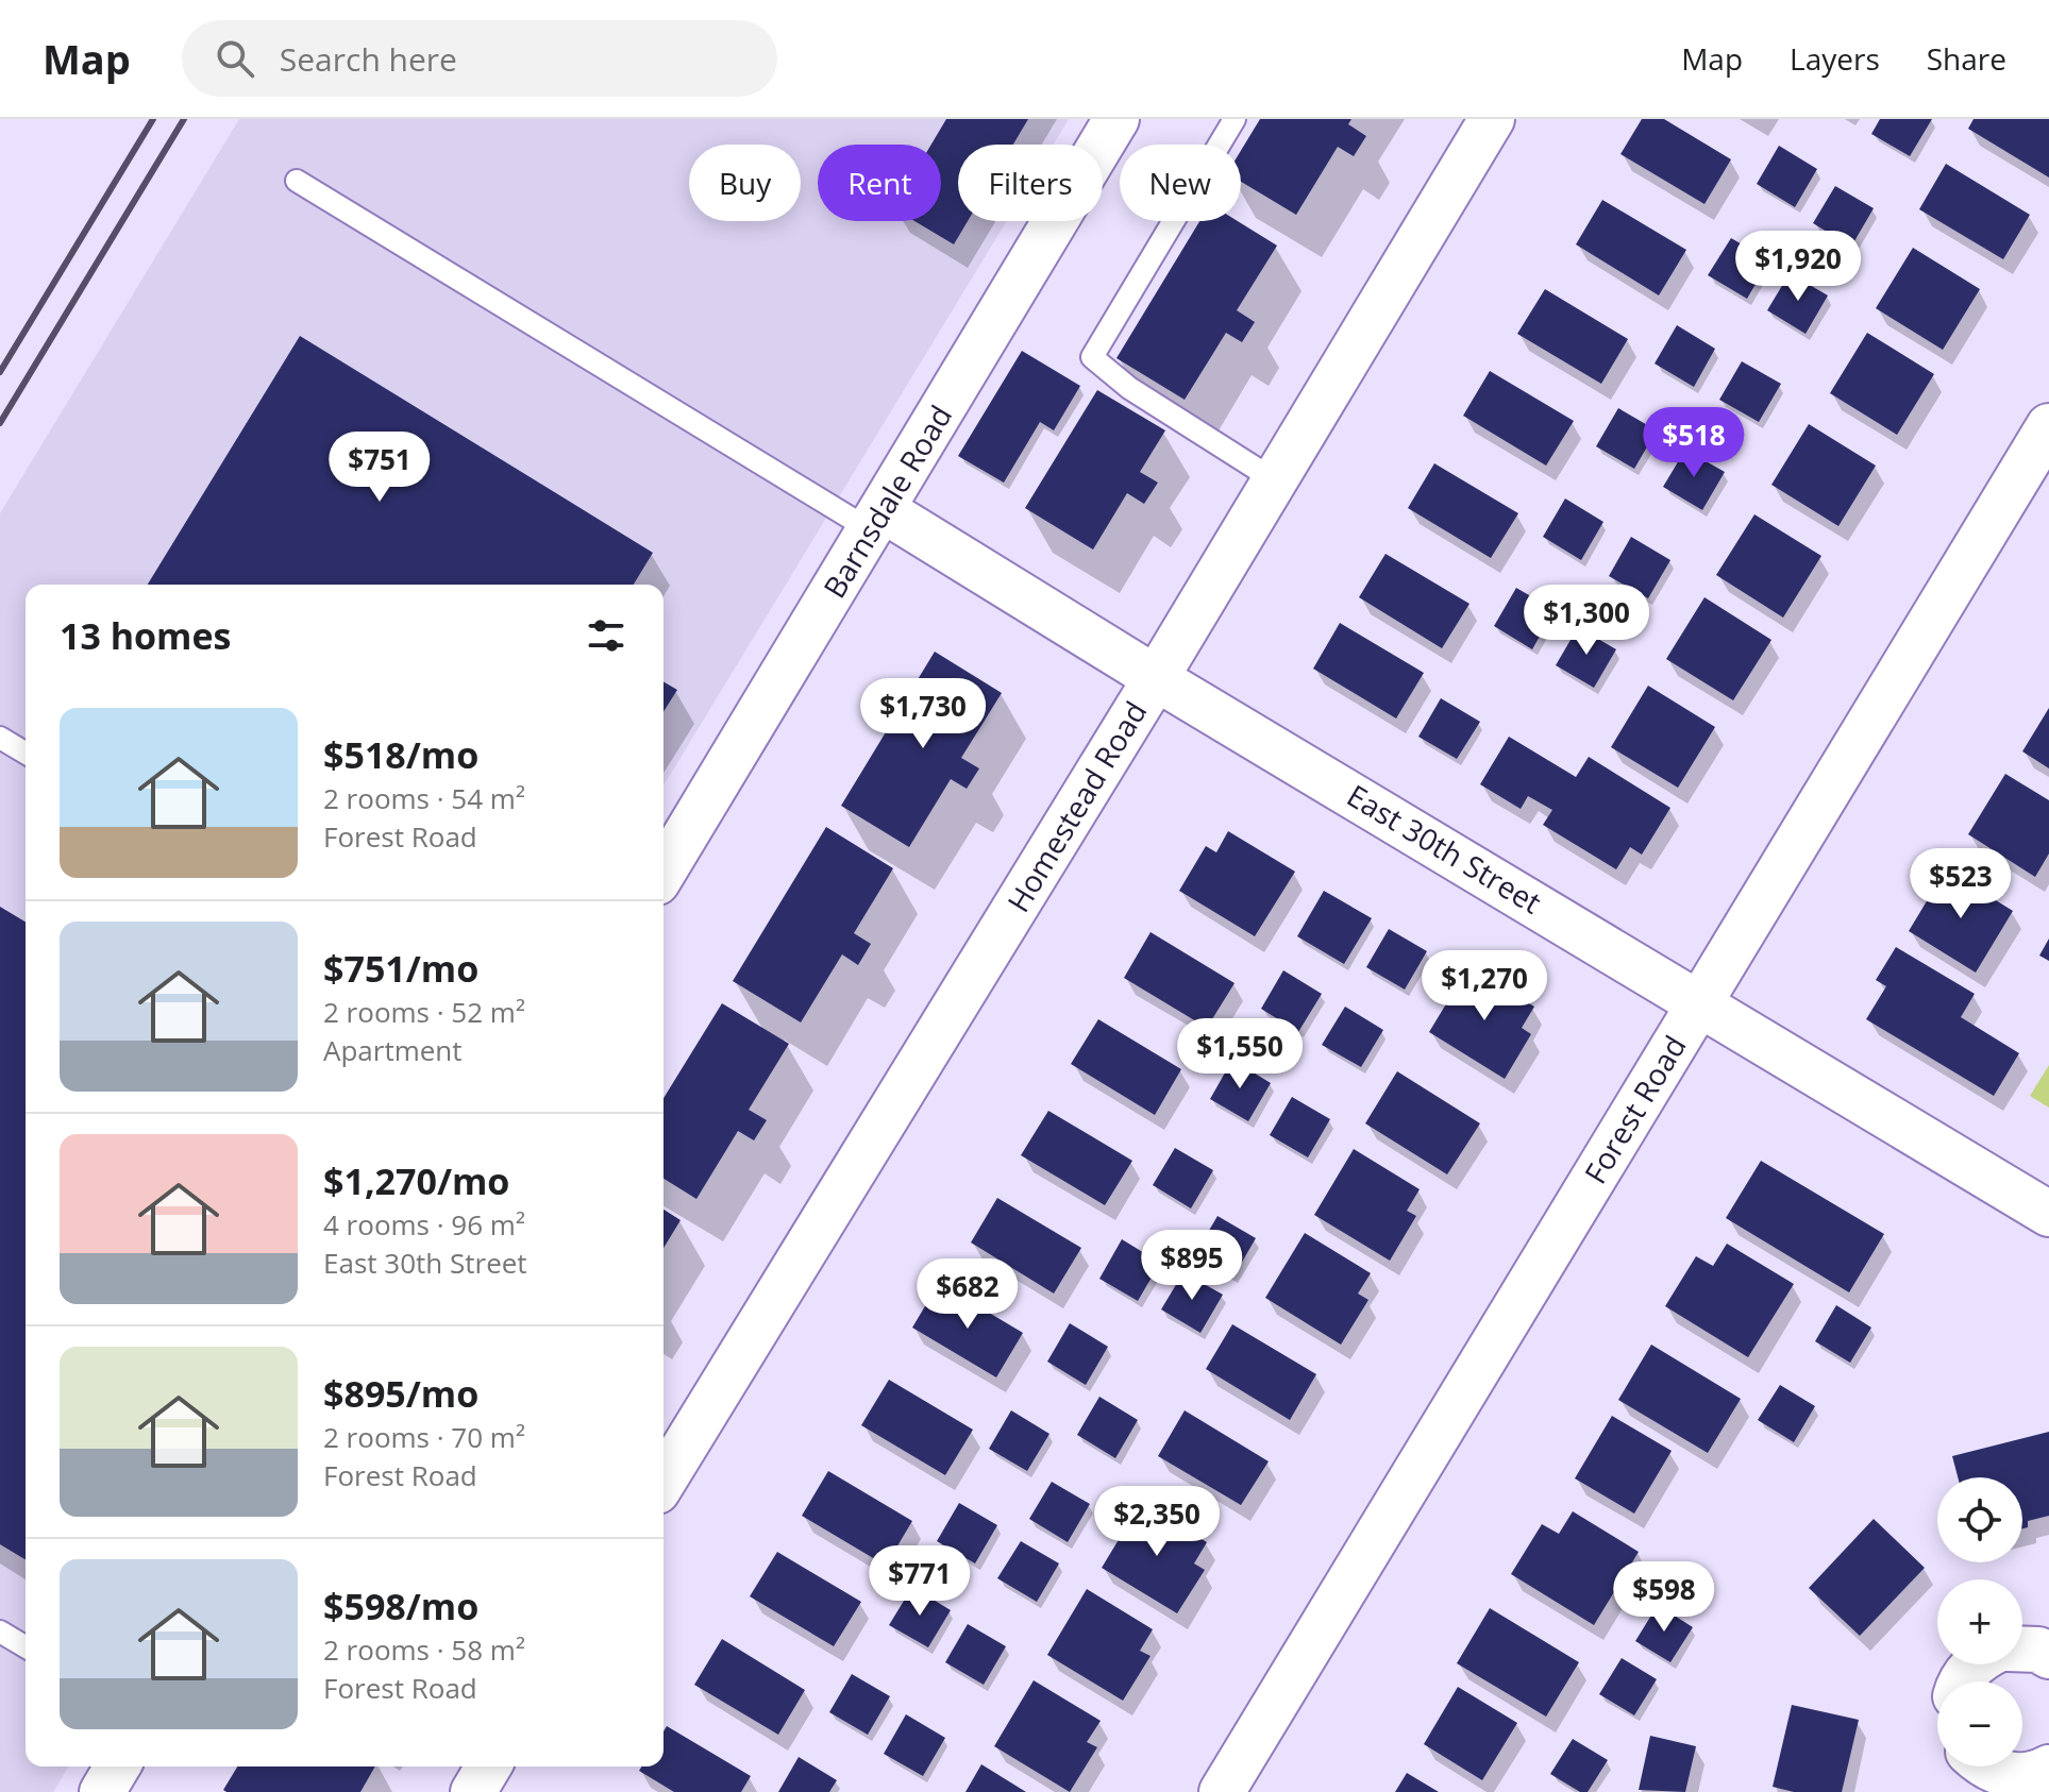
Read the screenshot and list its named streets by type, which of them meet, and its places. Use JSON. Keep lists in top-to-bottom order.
{
  "streets": {
    "street": [
      "Barnsdale Road",
      "Homestead Road",
      "East 30th Street",
      "Forest Road"
    ]
  },
  "crossings": [
    ["Barnsdale Road", "East 30th Street"],
    ["Homestead Road", "East 30th Street"],
    ["East 30th Street", "Forest Road"]
  ],
  "page": {
    "header": "Map",
    "search": "Search here",
    "nav": ["Map", "Layers", "Share"],
    "chip": [
      "Buy",
      "Rent",
      "Filters",
      "New"
    ],
    "price": [
      "$1,920",
      "$518",
      "$751",
      "$1,300",
      "$1,730",
      "$523",
      "$1,270",
      "$1,550",
      "$895",
      "$682",
      "$2,350",
      "$771",
      "$598"
    ],
    "heading": "13 homes",
    "list": [
      {
        "name": "$518/mo",
        "note": "2 rooms · 54 m² · Forest Road"
      },
      {
        "name": "$751/mo",
        "note": "2 rooms · 52 m² · Apartment"
      },
      {
        "name": "$1,270/mo",
        "note": "4 rooms · 96 m² · East 30th Street"
      },
      {
        "name": "$895/mo",
        "note": "2 rooms · 70 m² · Forest Road"
      },
      {
        "name": "$598/mo",
        "note": "2 rooms · 58 m² · Forest Road"
      }
    ],
    "map_buttons": ["+", "−"]
  }
}
